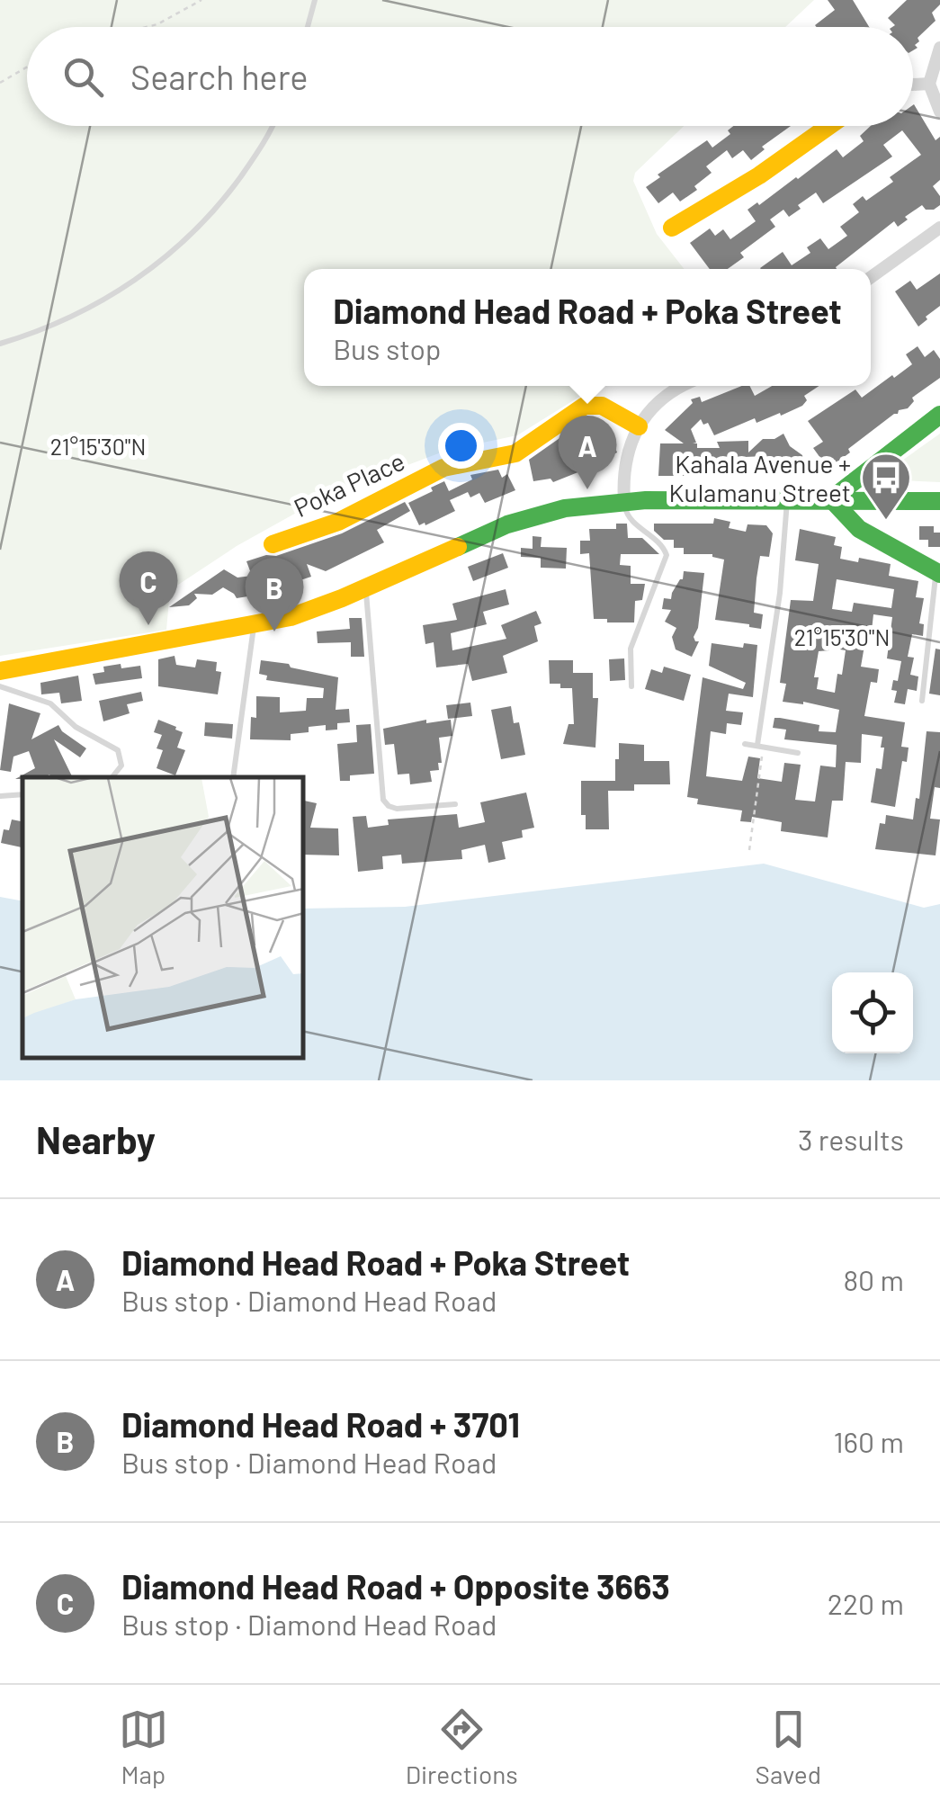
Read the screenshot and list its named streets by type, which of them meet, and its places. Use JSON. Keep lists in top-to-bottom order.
{
  "streets": {
    "street": ["Poka Place"]
  },
  "places": {
    "bus stop": ["Kahala Avenue + Kulamanu Street"]
  },
  "page": {
    "search": "Search here",
    "popup": ["Diamond Head Road + Poka Street", "Bus stop"],
    "pins": ["A", "C", "B"],
    "heading": ["Nearby", "3 results"],
    "list": [
      {
        "mark": "A",
        "name": "Diamond Head Road + Poka Street",
        "note": "Bus stop · Diamond Head Road",
        "value": "80 m"
      },
      {
        "mark": "B",
        "name": "Diamond Head Road + 3701",
        "note": "Bus stop · Diamond Head Road",
        "value": "160 m"
      },
      {
        "mark": "C",
        "name": "Diamond Head Road + Opposite 3663",
        "note": "Bus stop · Diamond Head Road",
        "value": "220 m"
      }
    ],
    "nav": ["Map", "Directions", "Saved"]
  },
  "coordinates": ["21°15'30\"N"]
}
